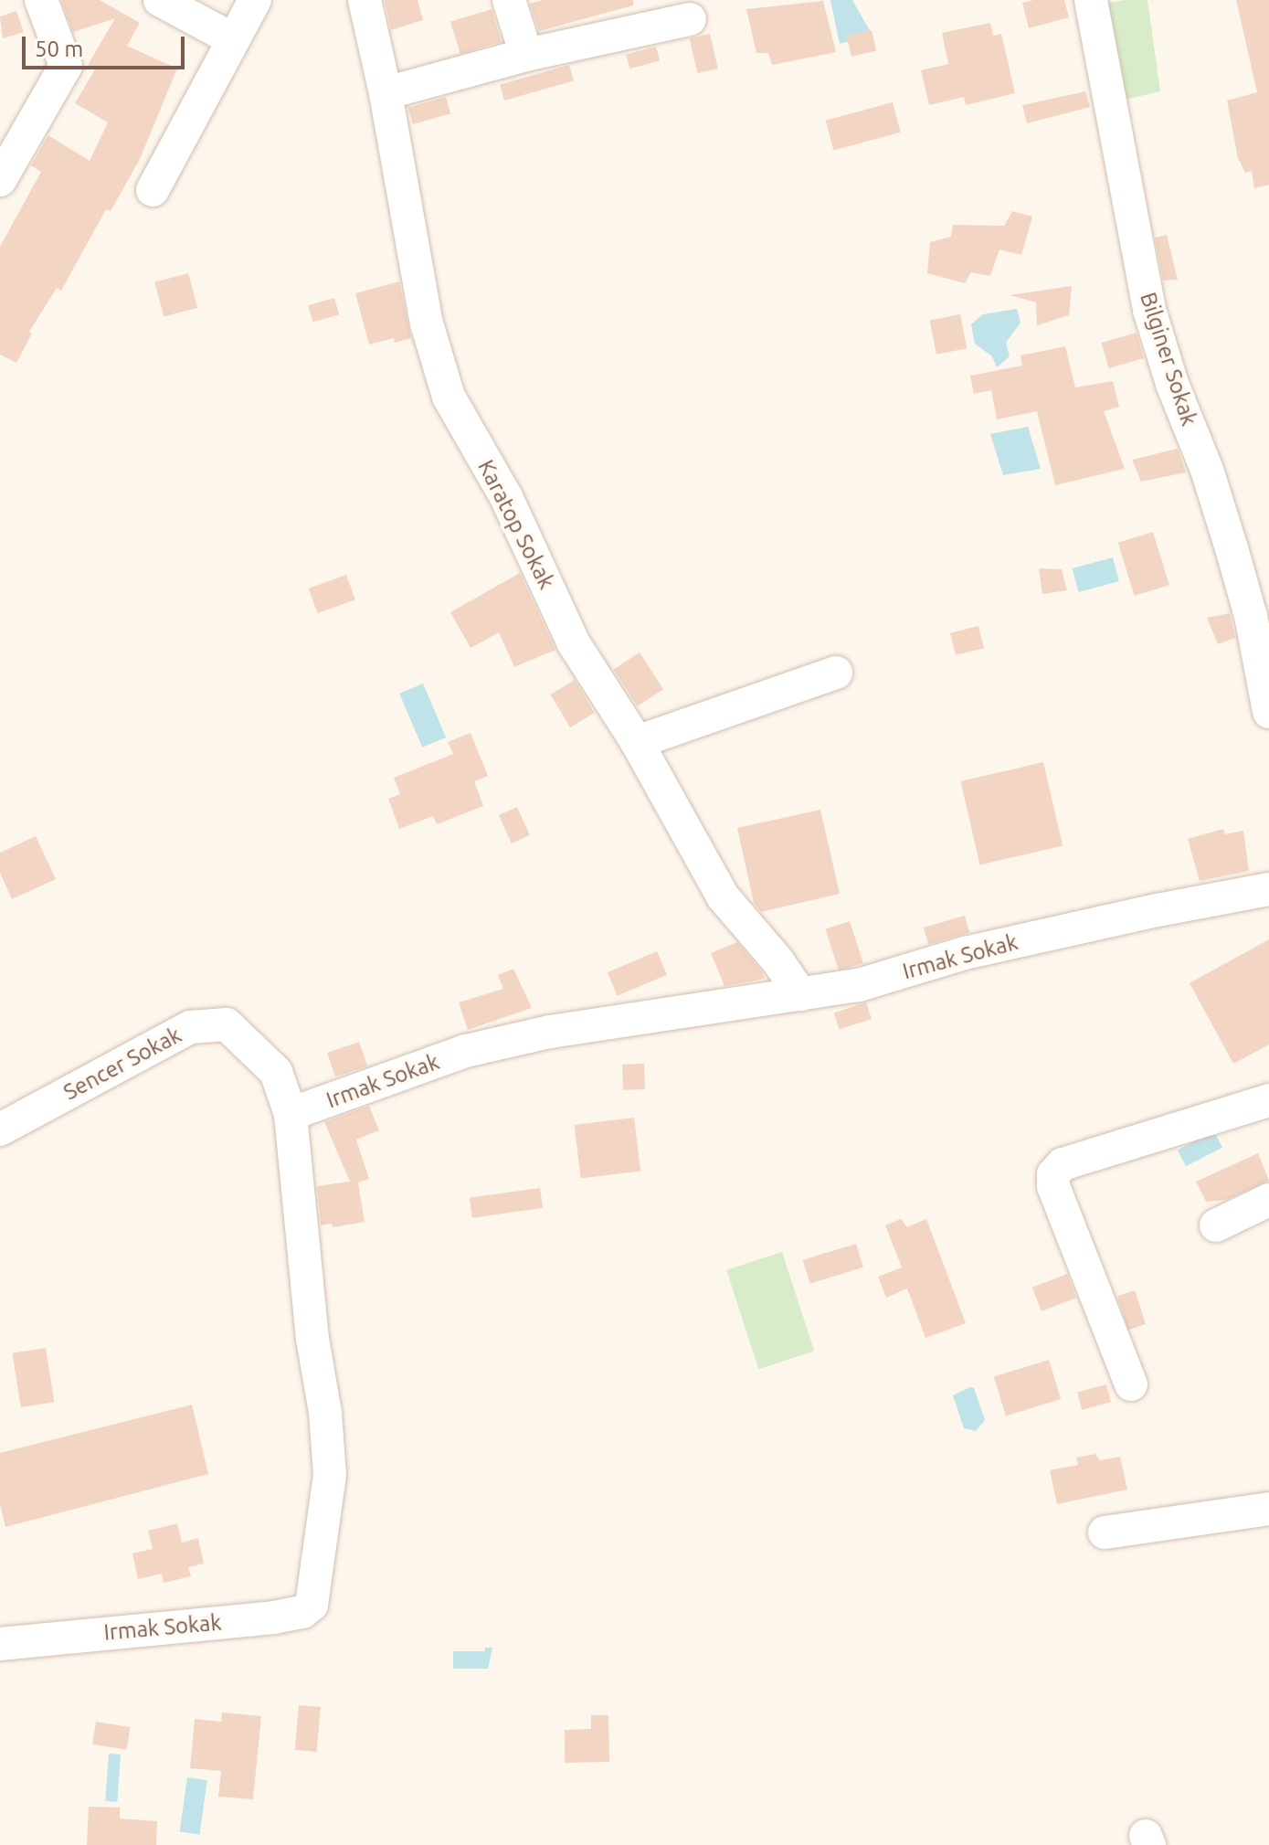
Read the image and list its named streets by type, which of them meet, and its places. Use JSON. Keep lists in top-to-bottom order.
{
  "streets": {
    "street": [
      "Bilginer Sokak",
      "Karatop Sokak",
      "Irmak Sokak",
      "Sencer Sokak"
    ]
  },
  "crossings": [
    ["Karatop Sokak", "Irmak Sokak"],
    ["Irmak Sokak", "Sencer Sokak"]
  ],
  "scale_bar": "50 m"
}
